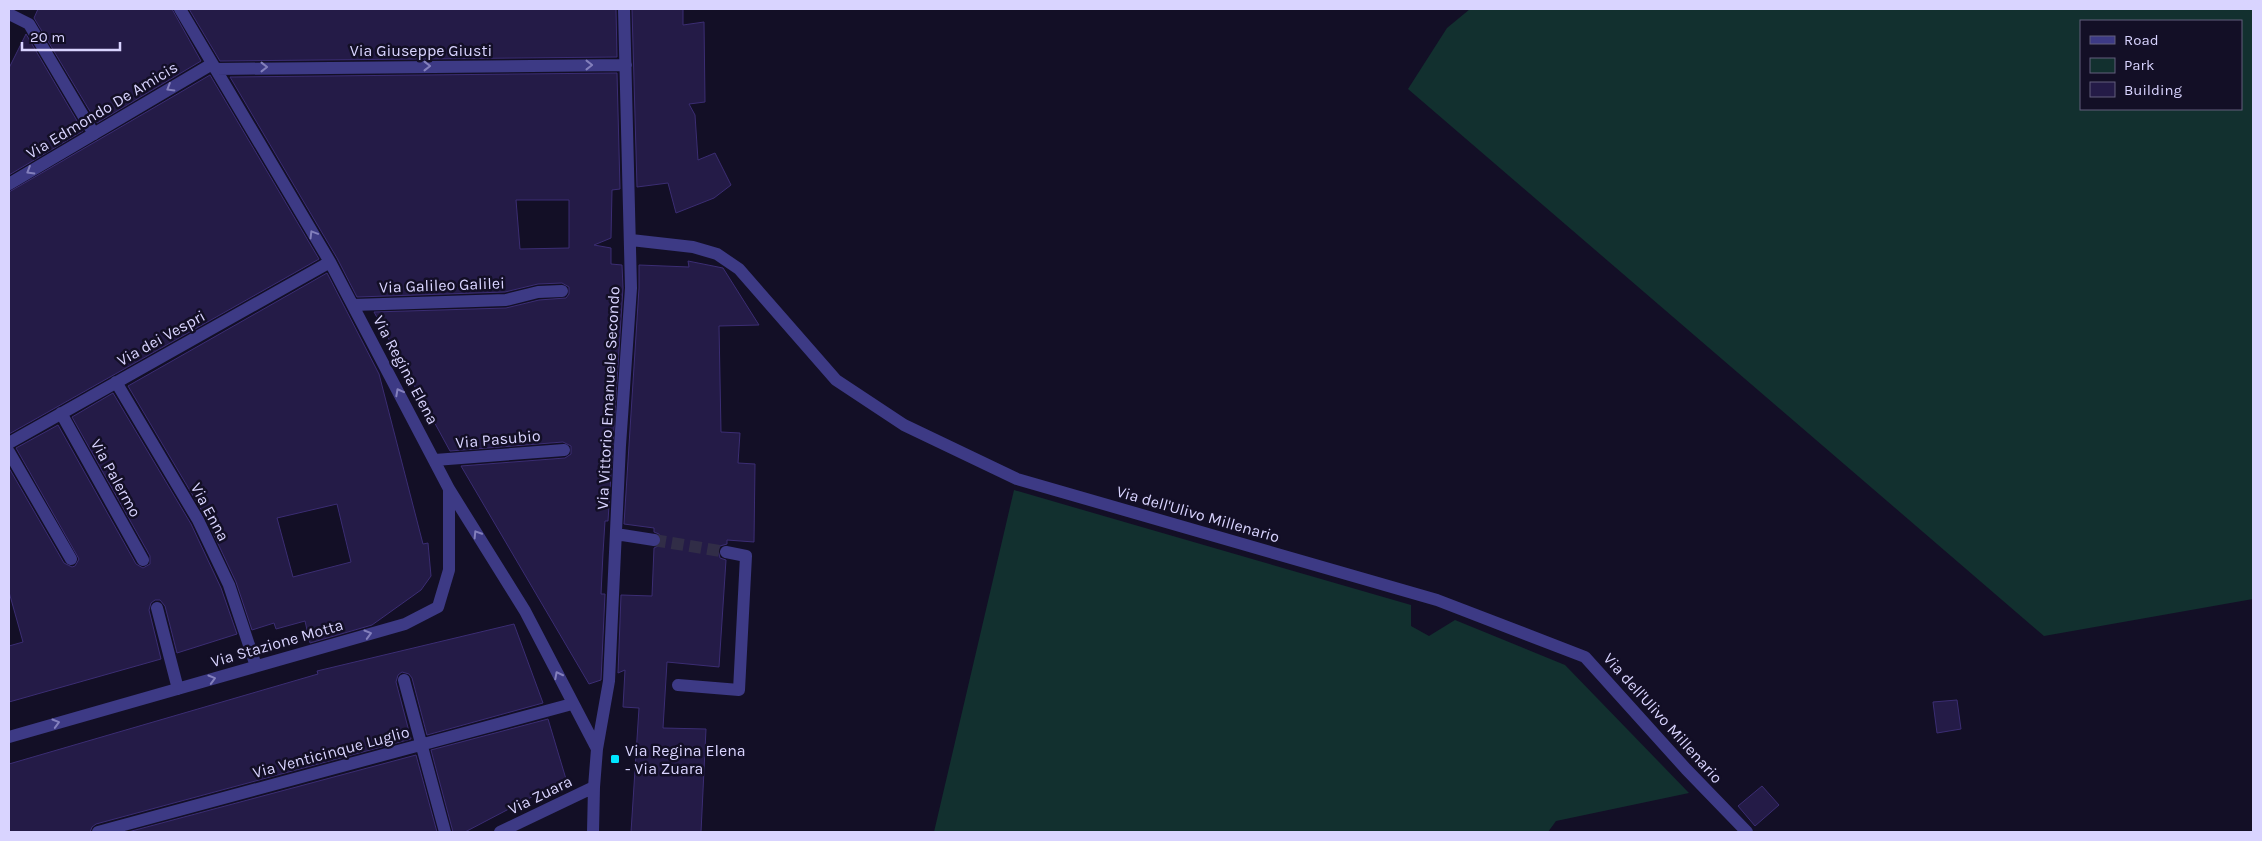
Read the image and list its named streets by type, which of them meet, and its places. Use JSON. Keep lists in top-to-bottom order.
{
  "streets": {
    "street": [
      "Via Giuseppe Giusti",
      "Via Edmondo De Amicis",
      "Via Galileo Galilei",
      "Via dei Vespri",
      "Via Regina Elena",
      "Via Vittorio Emanuele Secondo",
      "Via Pasubio",
      "Via Palermo",
      "Via Enna",
      "Via dell'Ulivo Millenario",
      "Via Stazione Motta",
      "Via Venticinque Luglio",
      "Via Zuara"
    ]
  },
  "crossings": [
    ["Via Giuseppe Giusti", "Via Edmondo De Amicis"],
    ["Via Giuseppe Giusti", "Via Regina Elena"],
    ["Via Giuseppe Giusti", "Via Vittorio Emanuele Secondo"],
    ["Via Edmondo De Amicis", "Via Regina Elena"],
    ["Via Galileo Galilei", "Via Regina Elena"],
    ["Via dei Vespri", "Via Regina Elena"],
    ["Via dei Vespri", "Via Palermo"],
    ["Via dei Vespri", "Via Enna"],
    ["Via Regina Elena", "Via Vittorio Emanuele Secondo"],
    ["Via Regina Elena", "Via Pasubio"],
    ["Via Regina Elena", "Via Stazione Motta"],
    ["Via Regina Elena", "Via Venticinque Luglio"],
    ["Via Vittorio Emanuele Secondo", "Via dell'Ulivo Millenario"],
    ["Via Vittorio Emanuele Secondo", "Via Zuara"],
    ["Via Enna", "Via Stazione Motta"]
  ],
  "one_way": [
    "Via Giuseppe Giusti",
    "Via Edmondo De Amicis",
    "Via Regina Elena",
    "Via Stazione Motta"
  ],
  "places": {
    "transit": ["Via Regina Elena - Via Zuara"]
  },
  "legend": ["Road", "Park", "Building"],
  "scale_bar": "20 m"
}
